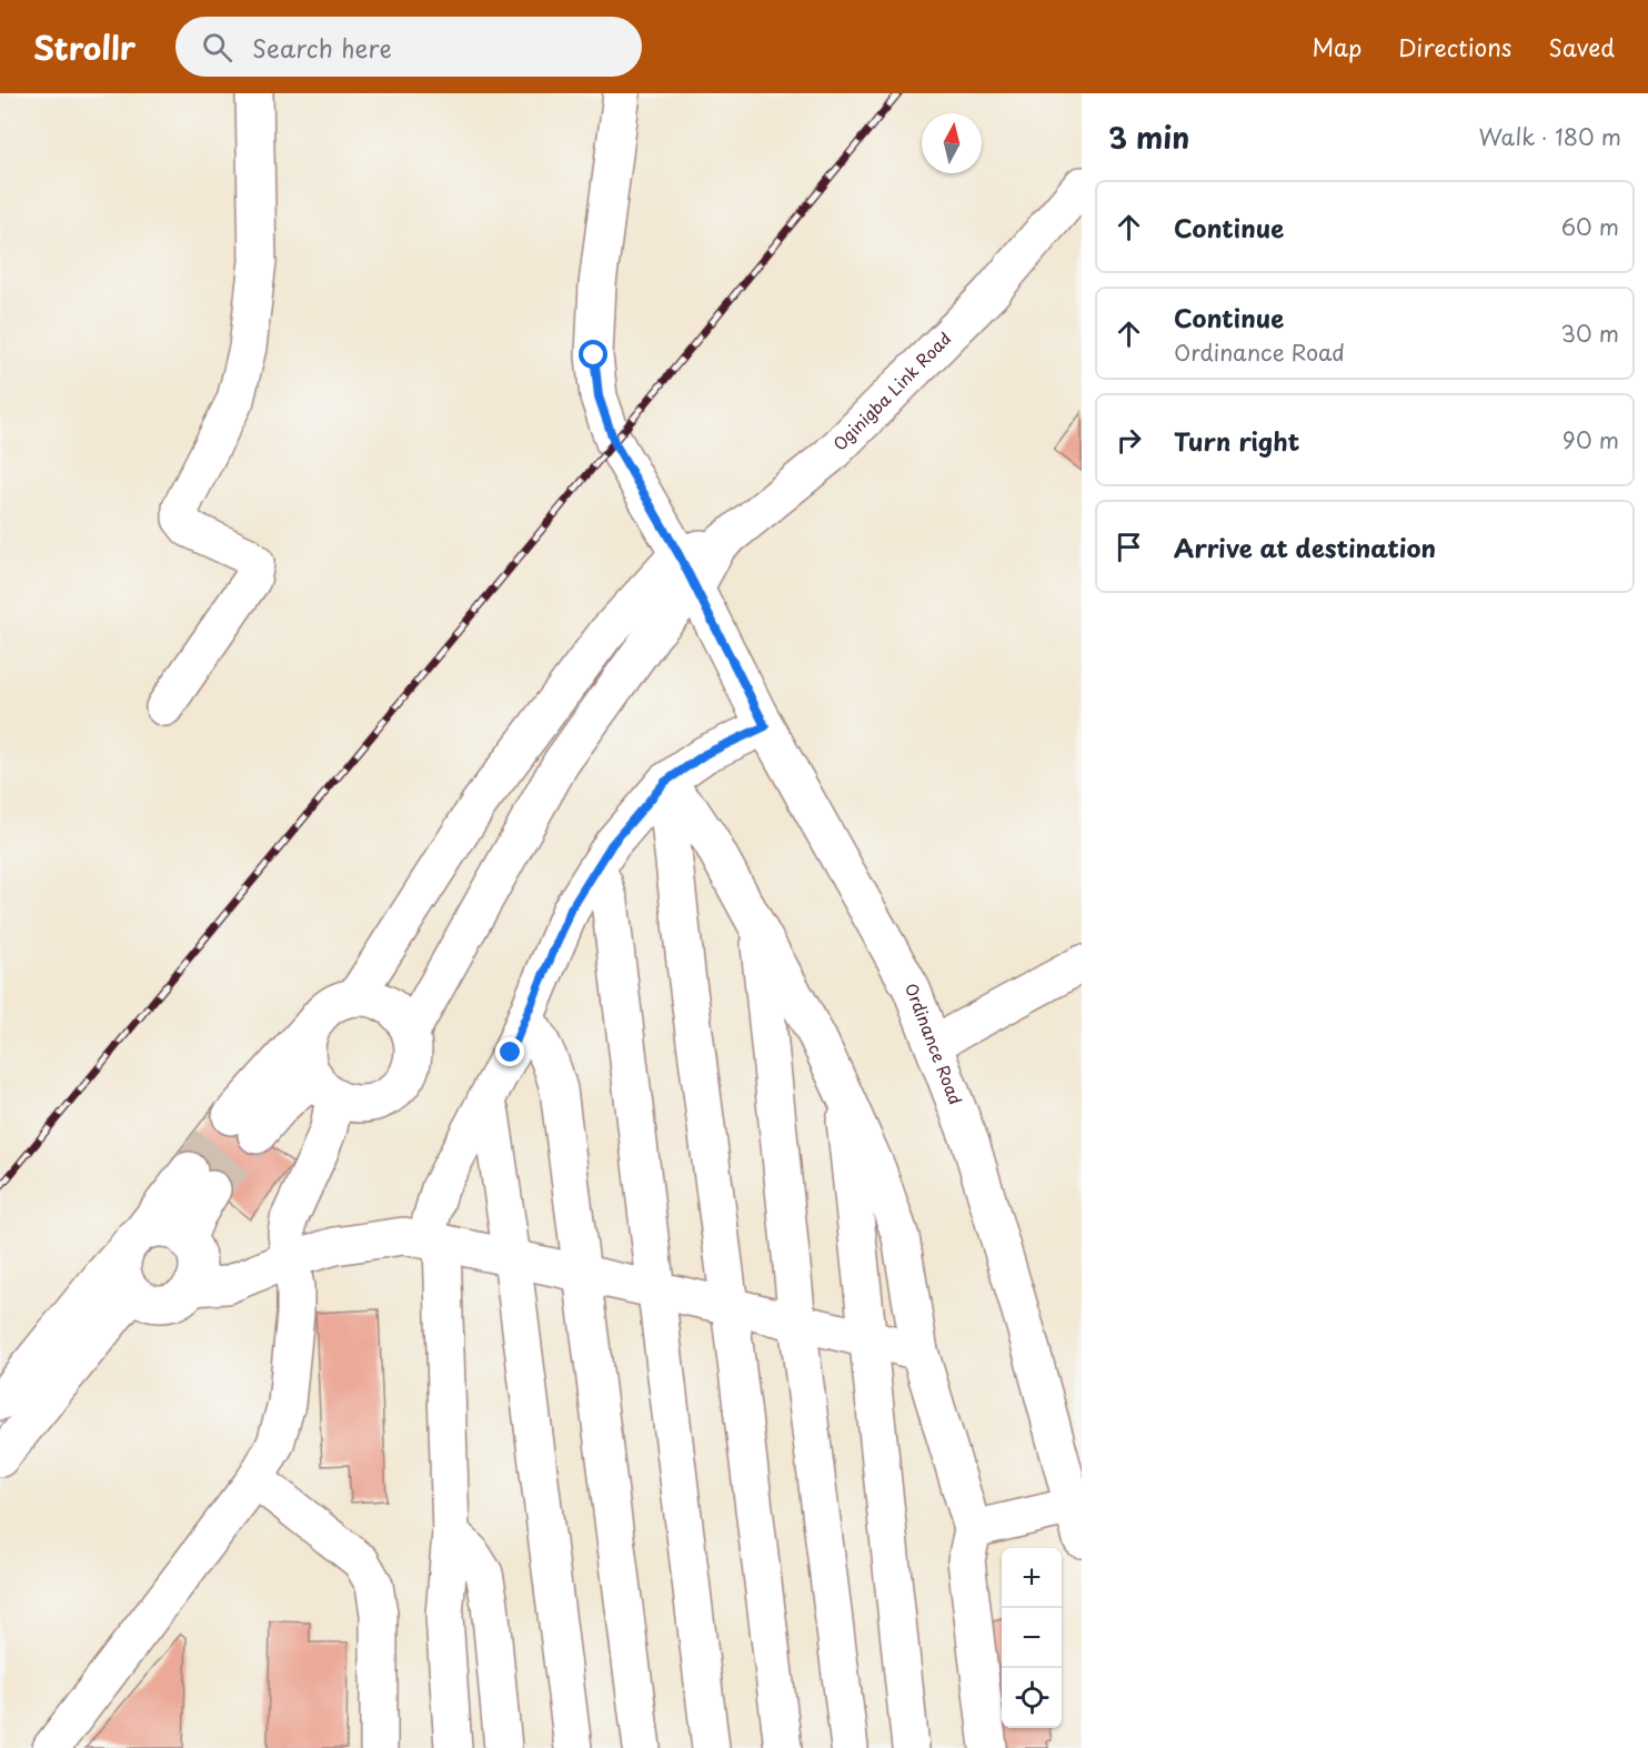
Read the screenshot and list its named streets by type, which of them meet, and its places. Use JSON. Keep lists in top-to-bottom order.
{
  "streets": {
    "street": ["Oginigba Link Road", "Ordinance Road"]
  },
  "crossings": [
    ["Oginigba Link Road", "Ordinance Road"]
  ],
  "north": "top",
  "page": {
    "header": "Strollr",
    "search": "Search here",
    "nav": ["Map", "Directions", "Saved"],
    "heading": ["3 min", "Walk · 180 m"],
    "list": [
      ["Continue", "60 m"],
      ["Continue", "Ordinance Road", "30 m"],
      ["Turn right", "90 m"],
      "Arrive at destination"
    ],
    "map_buttons": ["+", "−"]
  }
}
